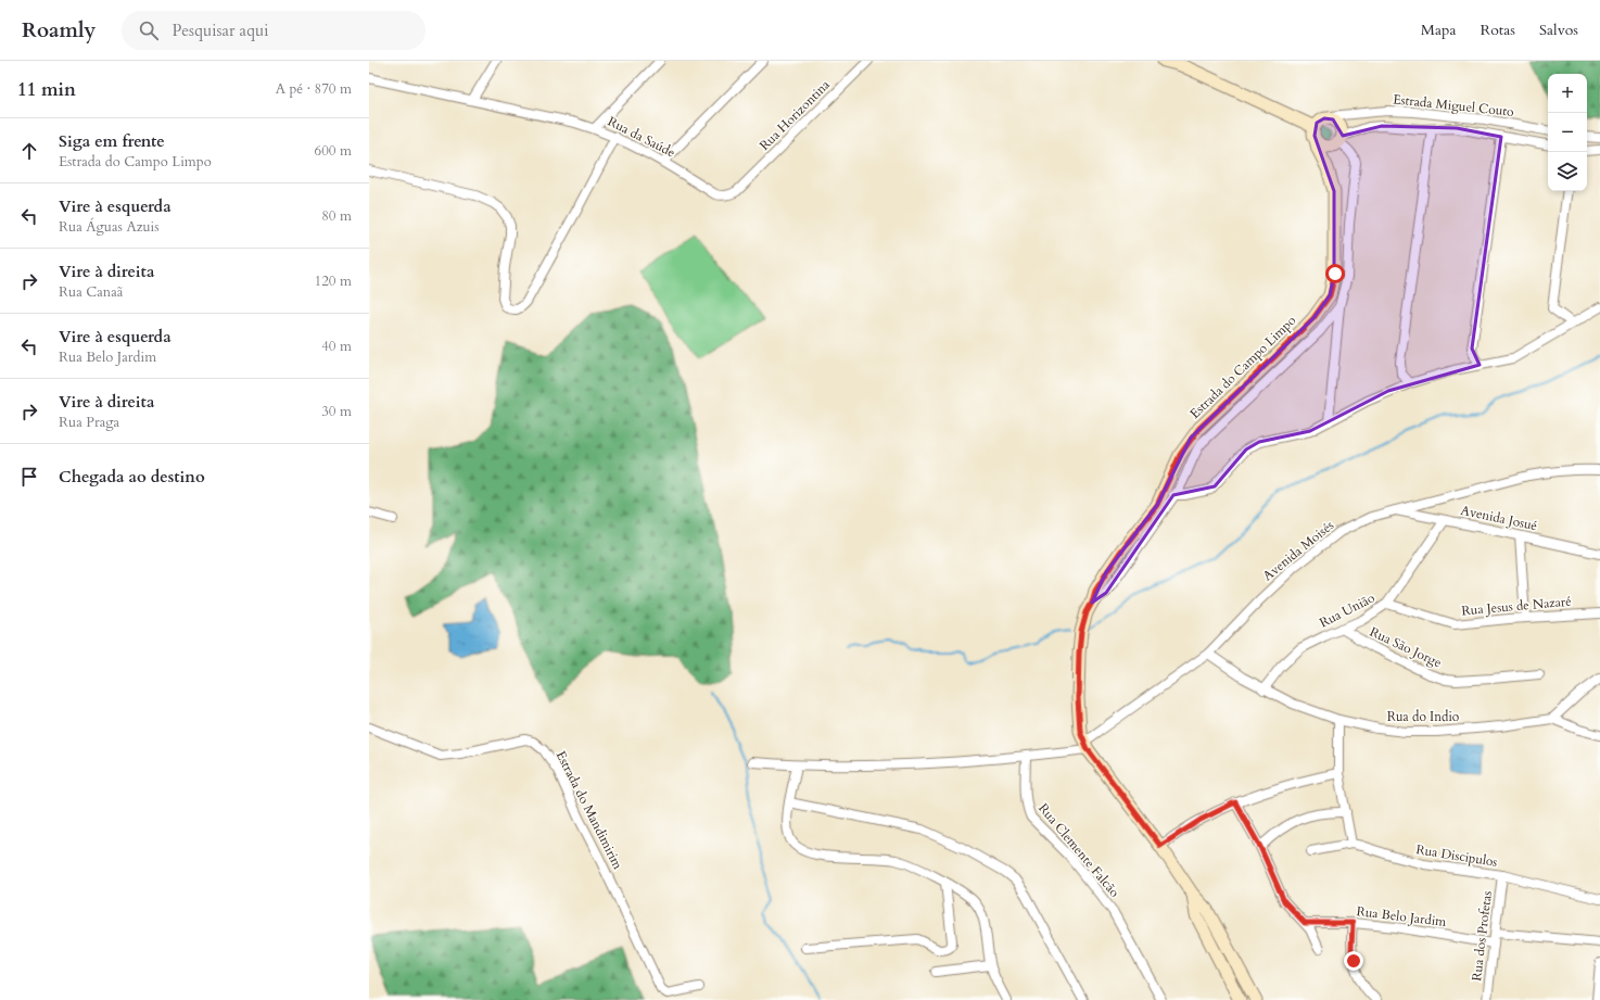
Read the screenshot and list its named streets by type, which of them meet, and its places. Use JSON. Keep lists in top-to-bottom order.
{
  "streets": {
    "street": [
      "Estrada Miguel Couto",
      "Rua Horizontina",
      "Rua da Saúde",
      "Estrada do Campo Limpo",
      "Avenida Josué",
      "Avenida Moisés",
      "Rua Jesus de Nazaré",
      "Rua União",
      "Rua São Jorge",
      "Rua do Indio",
      "Estrada do Mandimirim",
      "Rua Clemente Falcão",
      "Rua Discipulos",
      "Rua Belo Jardim",
      "Rua dos Profetas"
    ]
  },
  "crossings": [
    ["Estrada Miguel Couto", "Estrada do Campo Limpo"],
    ["Rua Horizontina", "Rua da Saúde"],
    ["Estrada do Campo Limpo", "Avenida Moisés"],
    ["Avenida Josué", "Avenida Moisés"],
    ["Avenida Josué", "Rua União"],
    ["Avenida Moisés", "Rua do Indio"],
    ["Rua Jesus de Nazaré", "Rua União"],
    ["Rua União", "Rua São Jorge"],
    ["Rua União", "Rua do Indio"],
    ["Rua Discipulos", "Rua dos Profetas"],
    ["Rua Belo Jardim", "Rua dos Profetas"]
  ],
  "page": {
    "header": "Roamly",
    "search": "Pesquisar aqui",
    "nav": ["Mapa", "Rotas", "Salvos"],
    "heading": ["11 min", "A pé · 870 m"],
    "map_buttons": ["+", "−"],
    "list": [
      ["Siga em frente", "Estrada do Campo Limpo", "600 m"],
      ["Vire à esquerda", "Rua Águas Azuis", "80 m"],
      ["Vire à direita", "Rua Canaã", "120 m"],
      ["Vire à esquerda", "Rua Belo Jardim", "40 m"],
      ["Vire à direita", "Rua Praga", "30 m"],
      "Chegada ao destino"
    ]
  }
}
